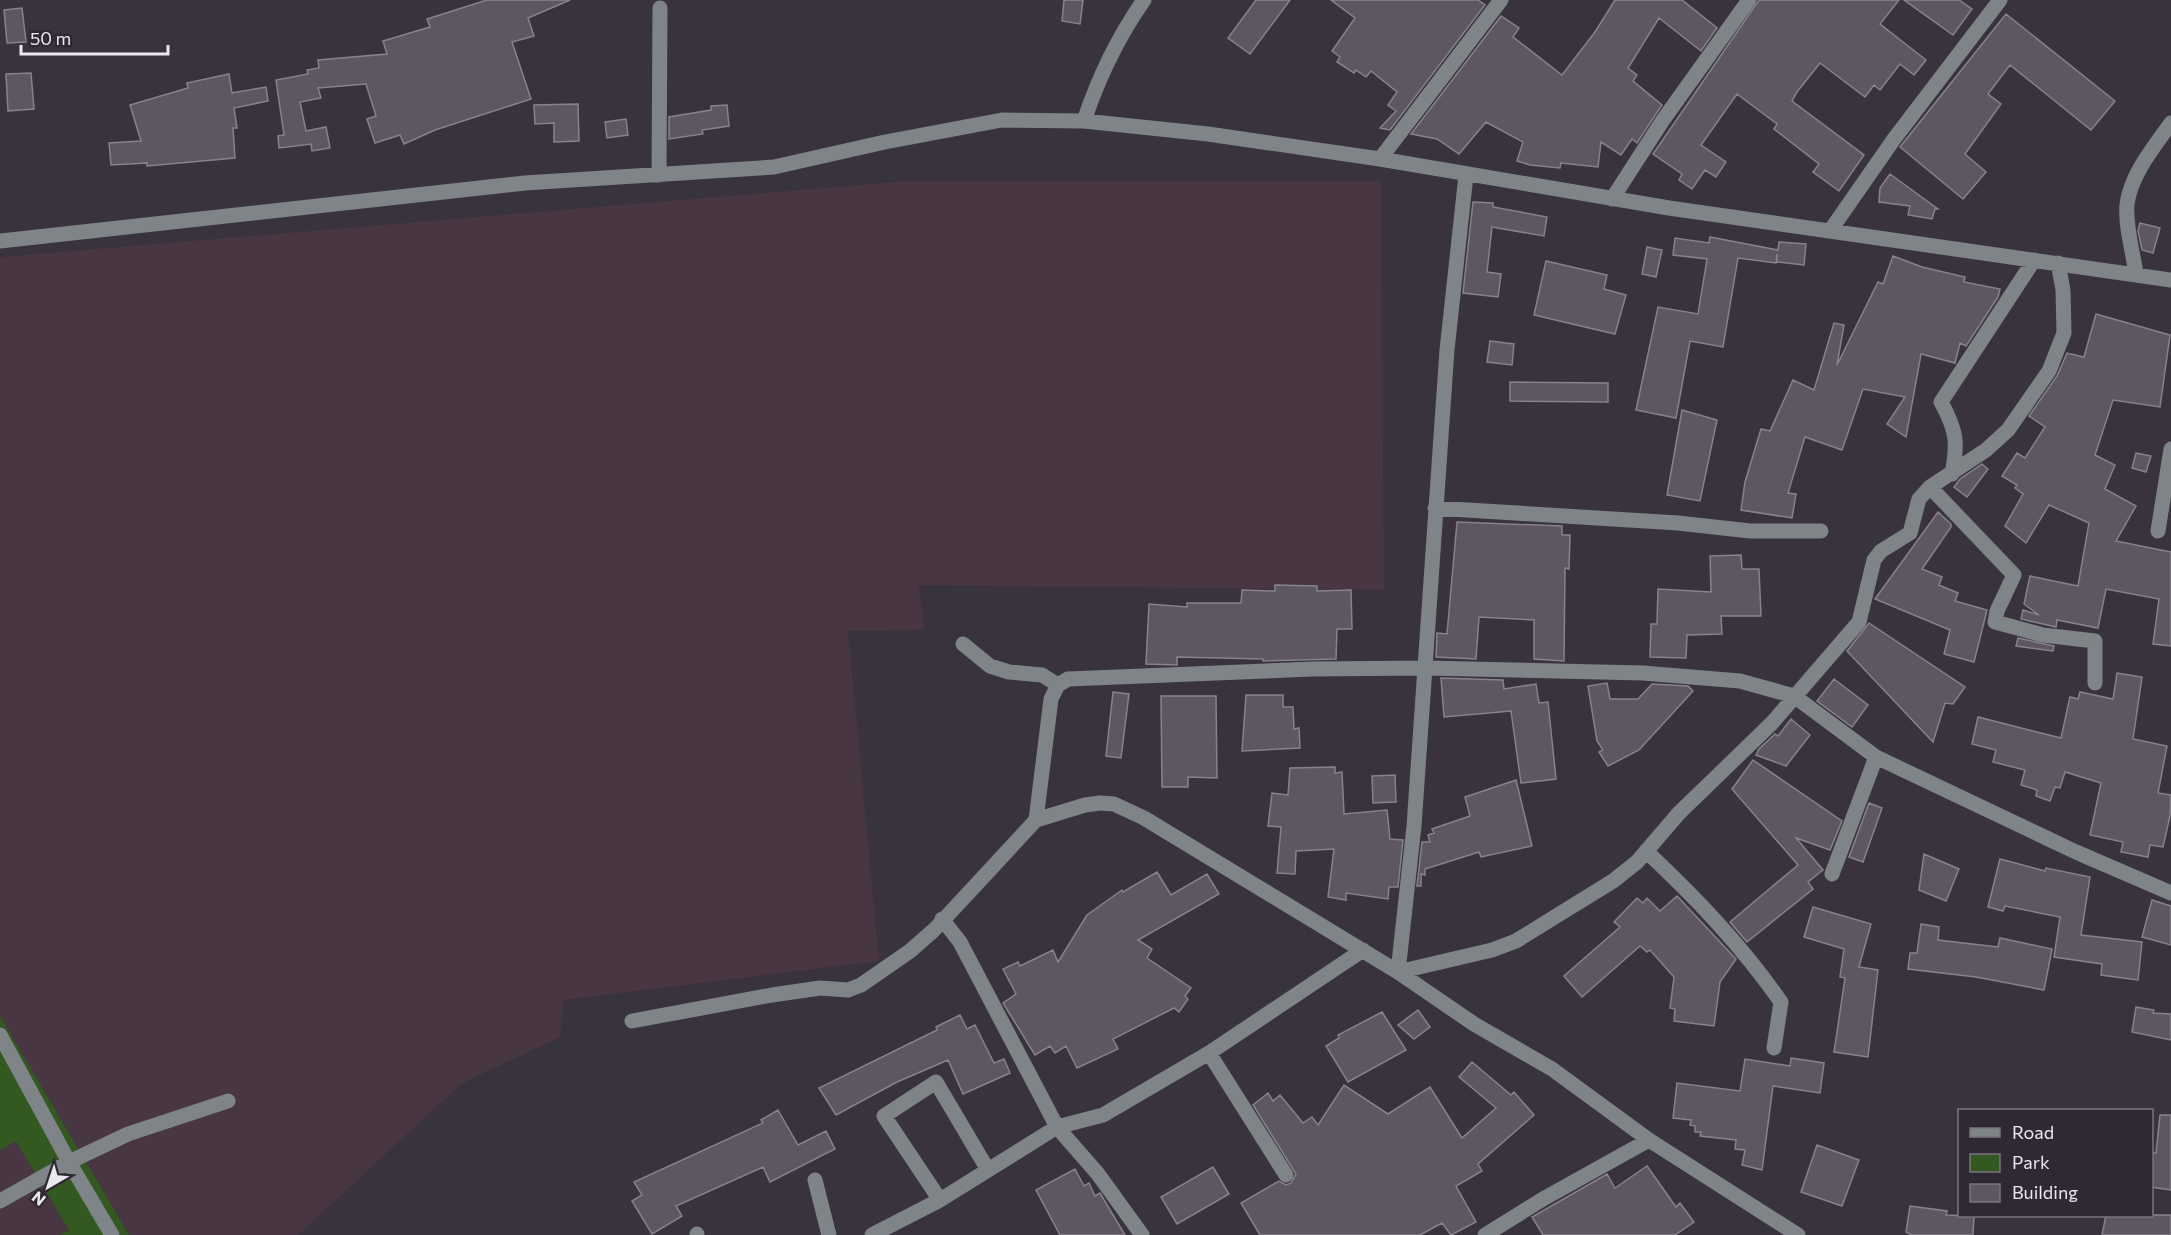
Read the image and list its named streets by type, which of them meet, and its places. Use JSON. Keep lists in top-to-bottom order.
{
  "legend": ["Road", "Park", "Building"],
  "scale_bar": "50 m",
  "north": "bottom left"
}
